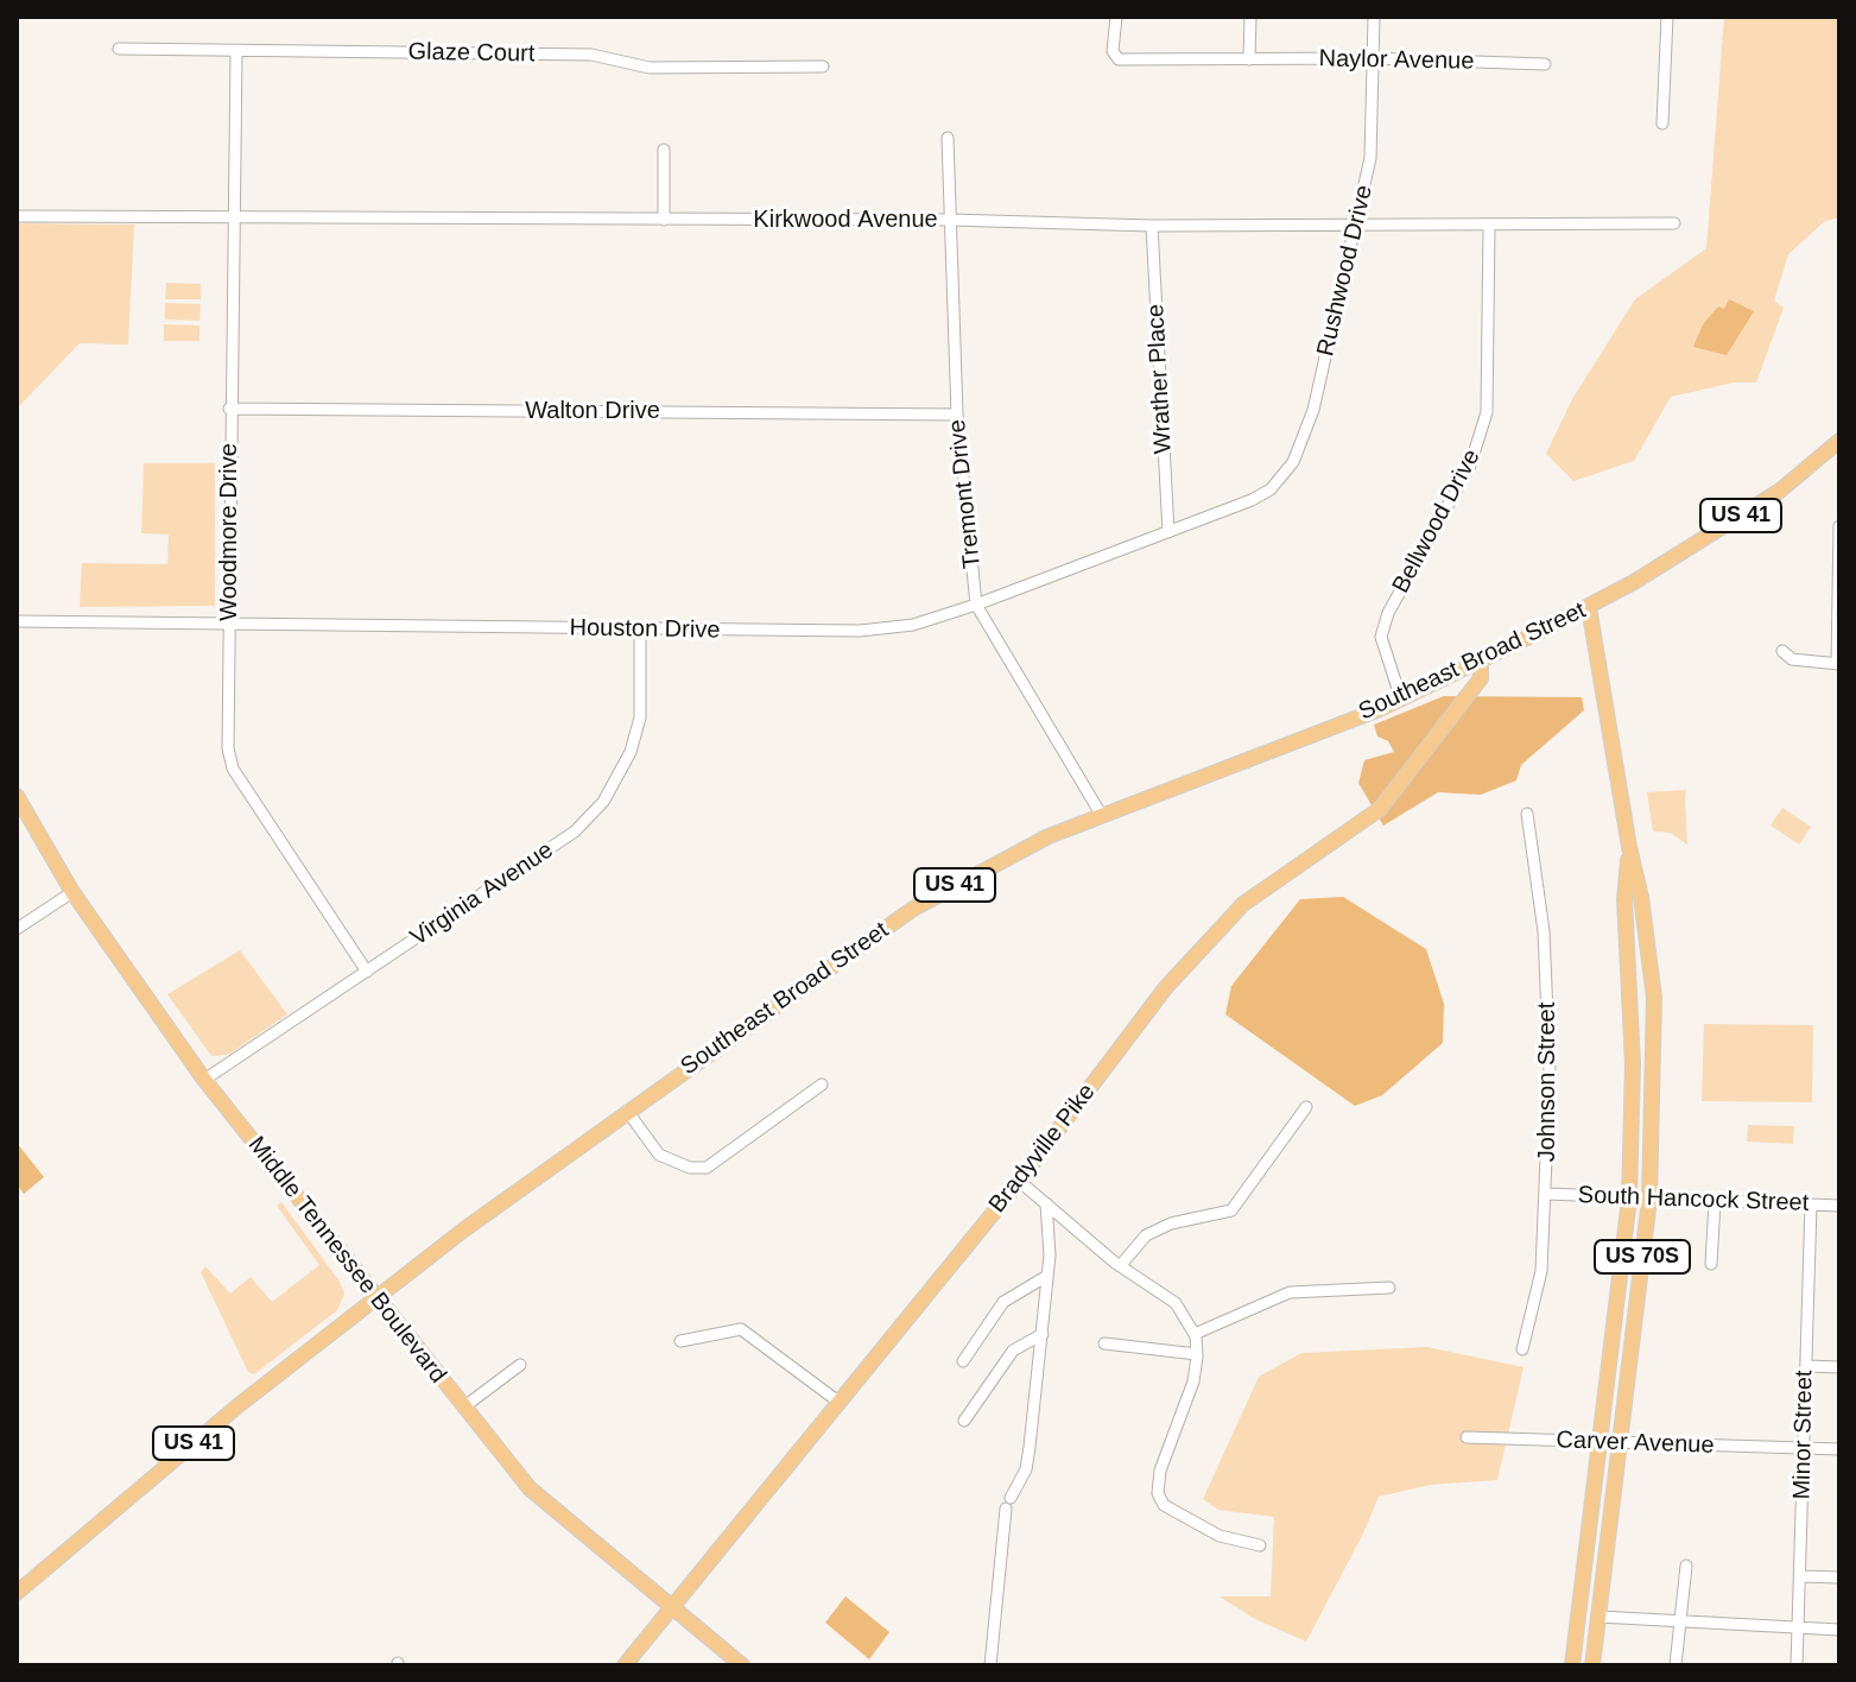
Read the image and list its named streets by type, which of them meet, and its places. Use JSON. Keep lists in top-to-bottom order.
{
  "streets": {
    "main road": [
      "US 41",
      "Southeast Broad Street",
      "Bradyville Pike",
      "US 70S",
      "Middle Tennessee Boulevard"
    ],
    "street": [
      "Glaze Court",
      "Naylor Avenue",
      "Kirkwood Avenue",
      "Rushwood Drive",
      "Wrather Place",
      "Walton Drive",
      "Tremont Drive",
      "Bellwood Drive",
      "Woodmore Drive",
      "Houston Drive",
      "Virginia Avenue",
      "Johnson Street",
      "South Hancock Street",
      "Minor Street",
      "Carver Avenue"
    ]
  },
  "crossings": [
    ["Glaze Court", "Woodmore Drive"],
    ["Naylor Avenue", "Rushwood Drive"],
    ["Kirkwood Avenue", "Rushwood Drive"],
    ["Kirkwood Avenue", "Wrather Place"],
    ["Kirkwood Avenue", "Tremont Drive"],
    ["Kirkwood Avenue", "Bellwood Drive"],
    ["Kirkwood Avenue", "Woodmore Drive"],
    ["Rushwood Drive", "Houston Drive"],
    ["Wrather Place", "Houston Drive"],
    ["Walton Drive", "Tremont Drive"],
    ["Walton Drive", "Woodmore Drive"],
    ["Tremont Drive", "Houston Drive"],
    ["Tremont Drive", "Southeast Broad Street"],
    ["Bellwood Drive", "Southeast Broad Street"],
    ["Woodmore Drive", "Houston Drive"],
    ["Woodmore Drive", "Virginia Avenue"],
    ["Houston Drive", "Virginia Avenue"],
    ["Southeast Broad Street", "Bradyville Pike"],
    ["Southeast Broad Street", "US 70S"],
    ["Southeast Broad Street", "Middle Tennessee Boulevard"],
    ["Virginia Avenue", "Middle Tennessee Boulevard"],
    ["Johnson Street", "South Hancock Street"],
    ["Bradyville Pike", "Middle Tennessee Boulevard"],
    ["South Hancock Street", "US 70S"],
    ["South Hancock Street", "Minor Street"],
    ["US 70S", "Carver Avenue"],
    ["Minor Street", "Carver Avenue"]
  ]
}
